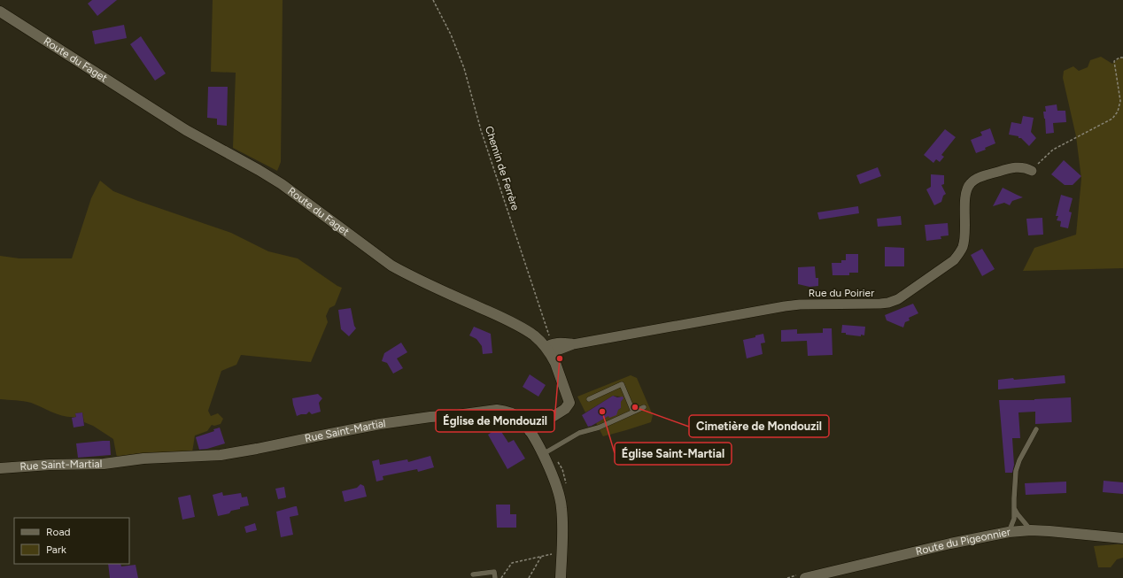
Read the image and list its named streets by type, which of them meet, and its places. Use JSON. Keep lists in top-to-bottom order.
{
  "streets": {
    "street": [
      "Route du Faget",
      "Rue du Poirier",
      "Rue Saint-Martial",
      "Route du Pigeonnier"
    ],
    "path": ["Chemin de Ferrère"]
  },
  "crossings": [
    ["Route du Faget", "Chemin de Ferrère"],
    ["Route du Faget", "Rue du Poirier"],
    ["Route du Faget", "Rue Saint-Martial"],
    ["Chemin de Ferrère", "Rue du Poirier"]
  ],
  "places": ["Église de Mondouzil", "Cimetière de Mondouzil", "Église Saint-Martial"],
  "legend": ["Road", "Park"]
}
